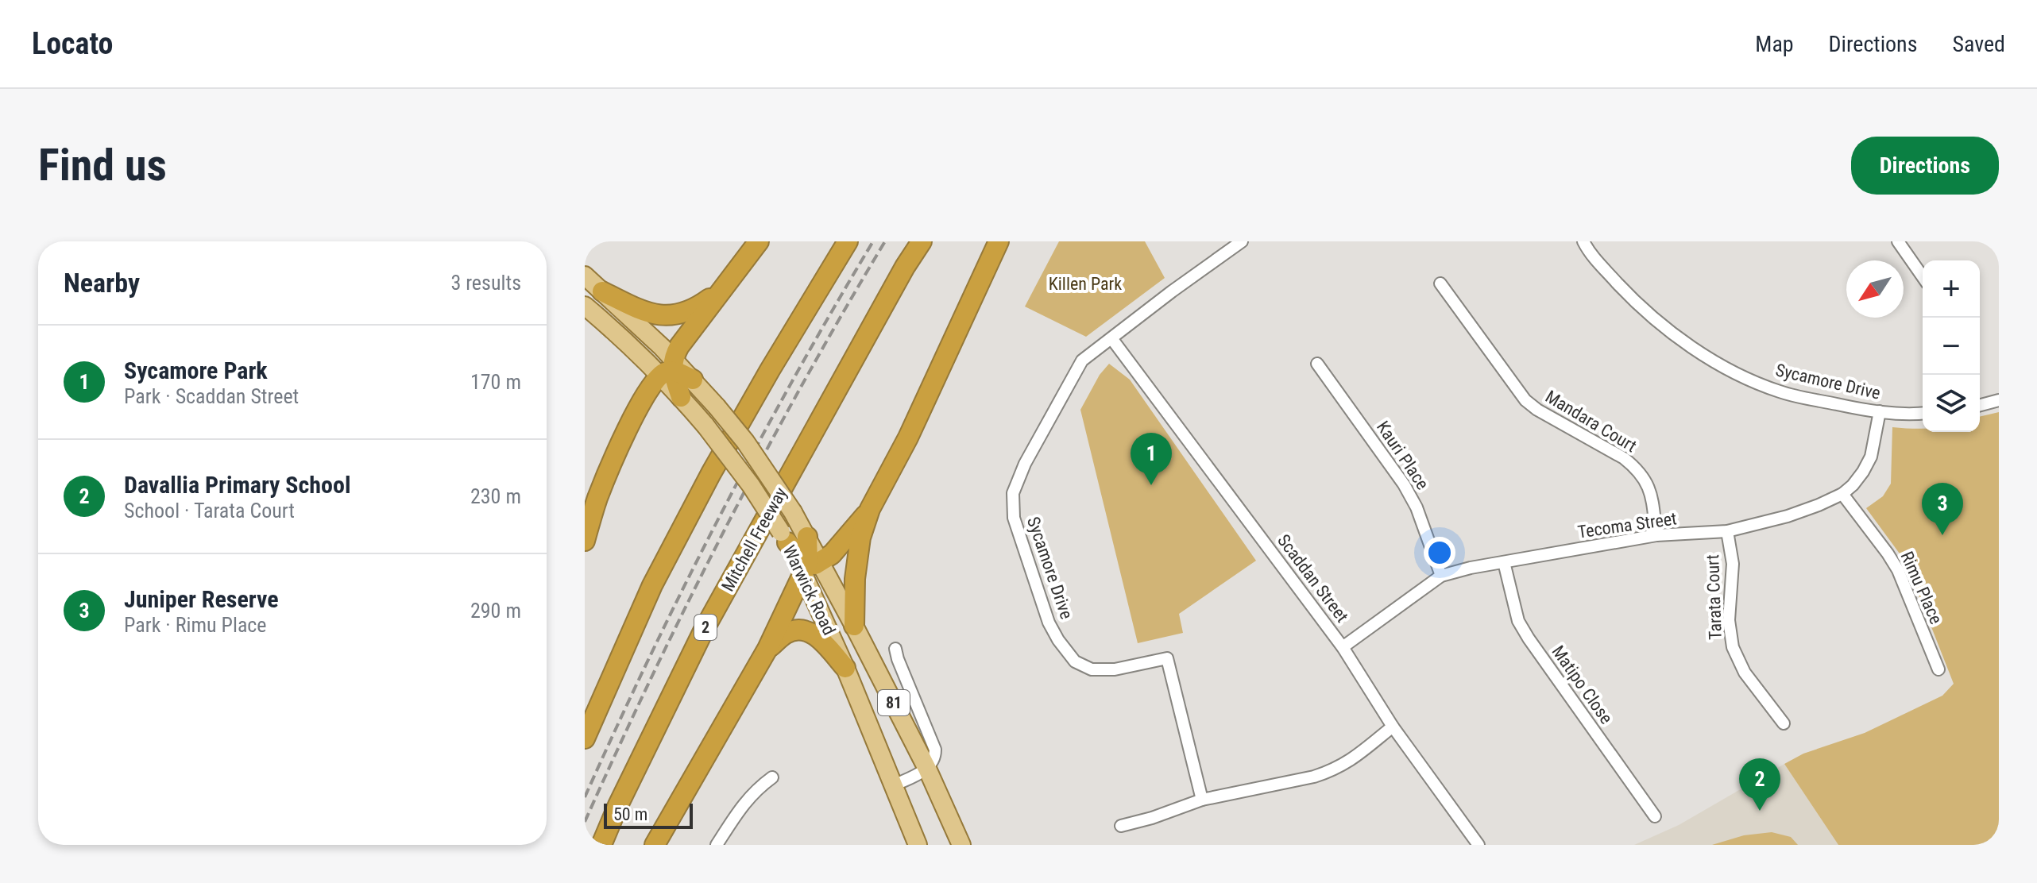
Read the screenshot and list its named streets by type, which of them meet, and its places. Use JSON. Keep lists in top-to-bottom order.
{
  "streets": {
    "highway": ["Mitchell Freeway", "2"],
    "main road": ["Warwick Road", "81"],
    "street": [
      "Sycamore Drive",
      "Mandara Court",
      "Kauri Place",
      "Tecoma Street",
      "Scaddan Street",
      "Rimu Place",
      "Tarata Court",
      "Matipo Close"
    ]
  },
  "crossings": [
    ["Sycamore Drive", "Tecoma Street"],
    ["Sycamore Drive", "Scaddan Street"],
    ["Mandara Court", "Tecoma Street"],
    ["Kauri Place", "Tecoma Street"],
    ["Tecoma Street", "Scaddan Street"],
    ["Tecoma Street", "Rimu Place"],
    ["Tecoma Street", "Tarata Court"],
    ["Tecoma Street", "Matipo Close"]
  ],
  "parks": ["Killen Park"],
  "scale_bar": "50 m",
  "north": "bottom left",
  "page": {
    "header": "Locato",
    "nav": ["Map", "Directions", "Saved"],
    "buttons": "Directions",
    "title": "Find us",
    "heading": ["Nearby", "3 results"],
    "map_buttons": ["+", "−"],
    "list": [
      {
        "mark": "1",
        "name": "Sycamore Park",
        "note": "Park · Scaddan Street",
        "value": "170 m"
      },
      {
        "mark": "2",
        "name": "Davallia Primary School",
        "note": "School · Tarata Court",
        "value": "230 m"
      },
      {
        "mark": "3",
        "name": "Juniper Reserve",
        "note": "Park · Rimu Place",
        "value": "290 m"
      }
    ],
    "pins": ["1", "3", "2"],
    "scale": "50 m"
  }
}
